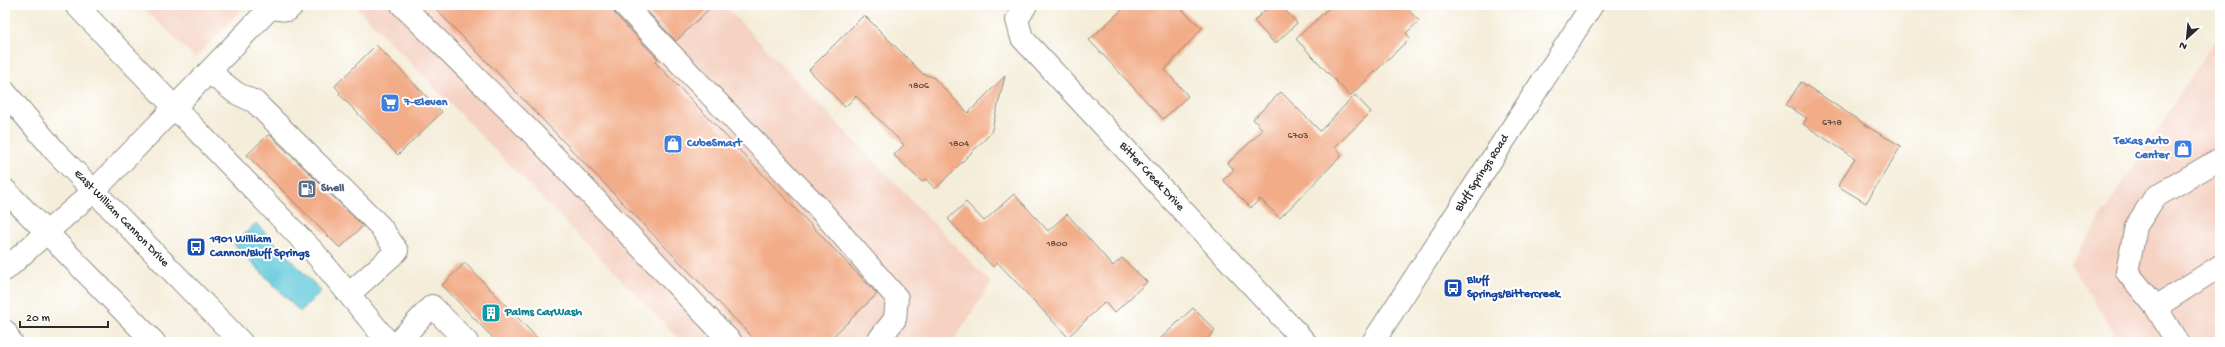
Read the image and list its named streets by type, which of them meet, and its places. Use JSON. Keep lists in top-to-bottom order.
{
  "streets": {
    "street": ["Bluff Springs Road", "Bitter Creek Drive", "East William Cannon Drive"]
  },
  "places": {
    "supermarket": ["7-Eleven"],
    "shop": ["CubeSmart", "Texas Auto Center"],
    "fuel station": ["Shell"],
    "bus stop": ["1901 William Cannon/Bluff Springs", "Bluff Springs/Bittercreek"],
    "building": ["Palms CarWash"]
  },
  "house_numbers": [
    "1806",
    "6718",
    "6703",
    "1804",
    "1800"
  ],
  "scale_bar": "20 m",
  "north": "bottom left"
}
